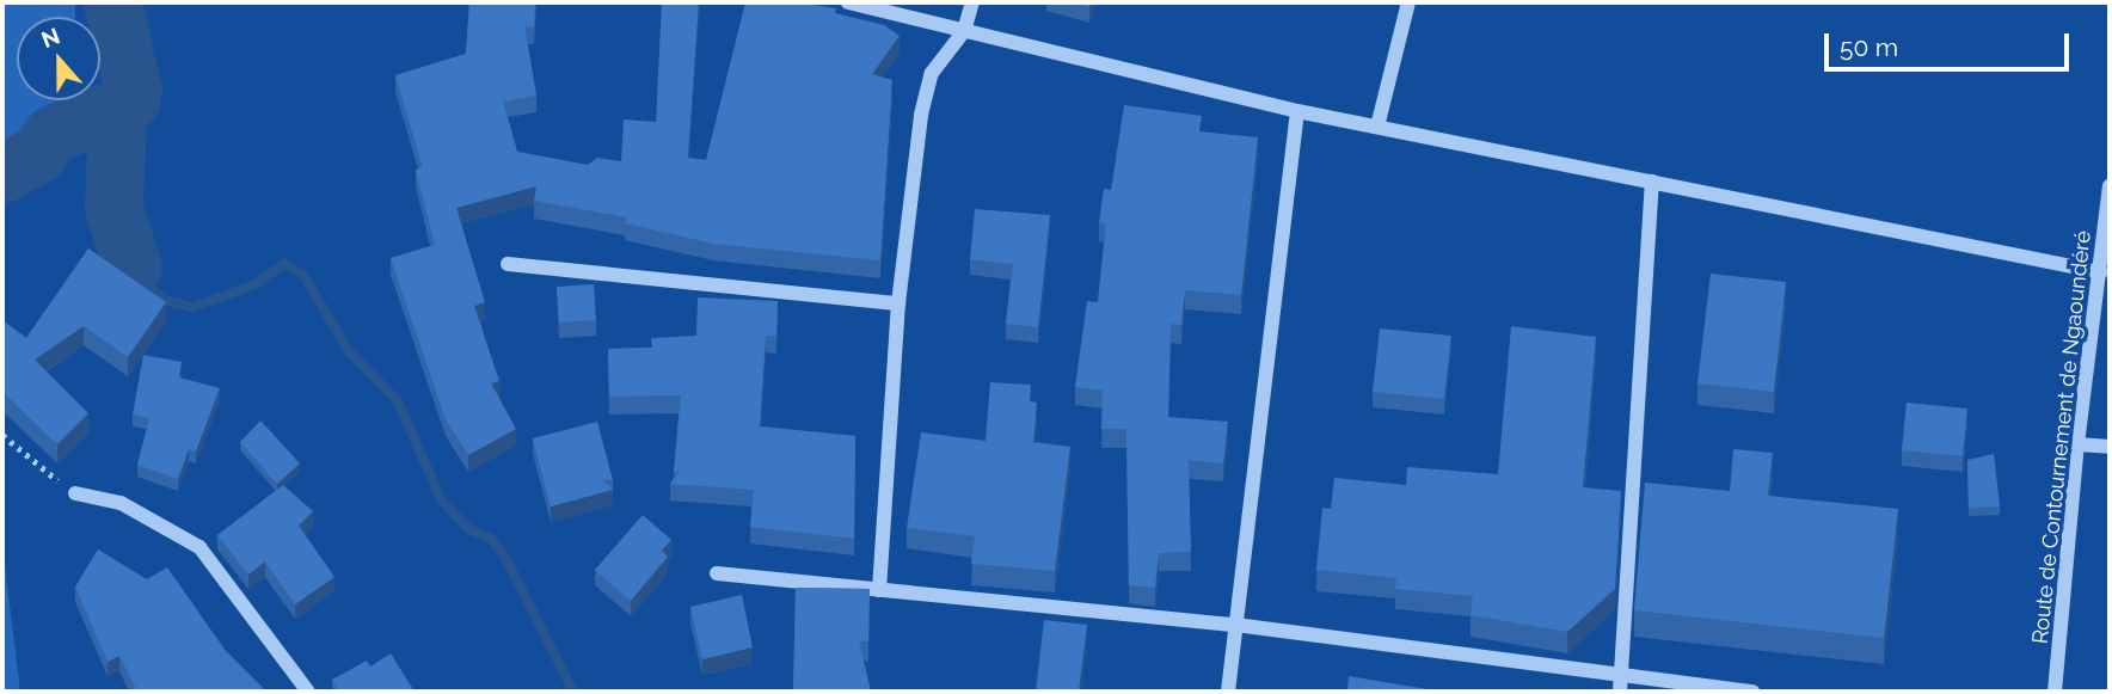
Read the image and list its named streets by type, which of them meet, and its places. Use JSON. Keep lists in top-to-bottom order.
{
  "streets": {
    "street": ["Route de Contournement de Ngaoundéré"]
  },
  "scale_bar": "50 m",
  "north": "top"
}
